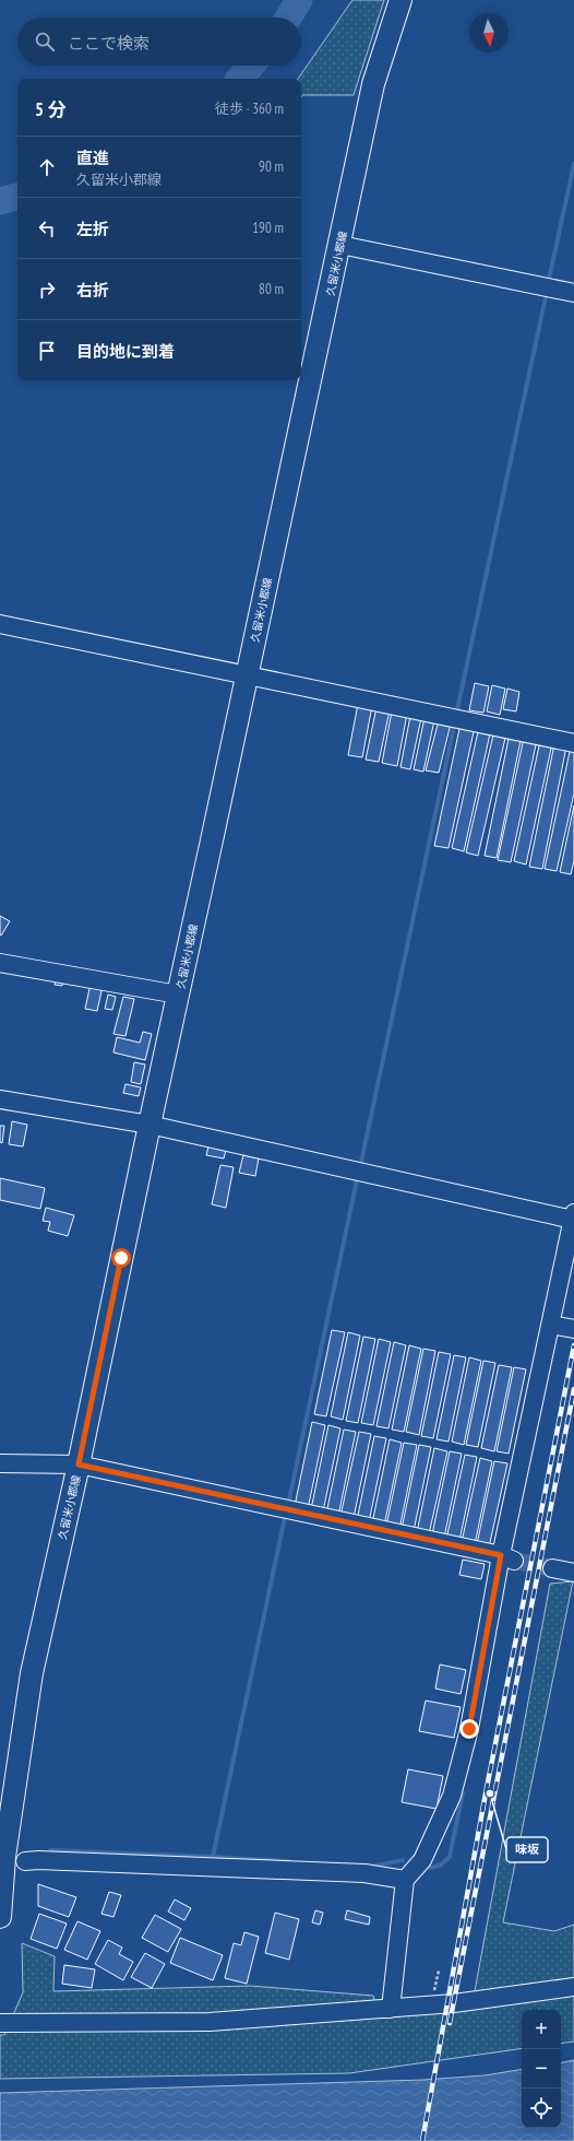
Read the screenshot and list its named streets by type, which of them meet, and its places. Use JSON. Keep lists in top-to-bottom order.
{
  "streets": {
    "main road": ["久留米小郡線"]
  },
  "places": ["味坂"],
  "north": "bottom",
  "page": {
    "search": "ここで検索",
    "heading": ["5 分", "徒歩 · 360 m"],
    "list": [
      ["直進", "久留米小郡線", "90 m"],
      ["左折", "190 m"],
      ["右折", "80 m"],
      "目的地に到着"
    ],
    "map_buttons": ["+", "−"]
  }
}
